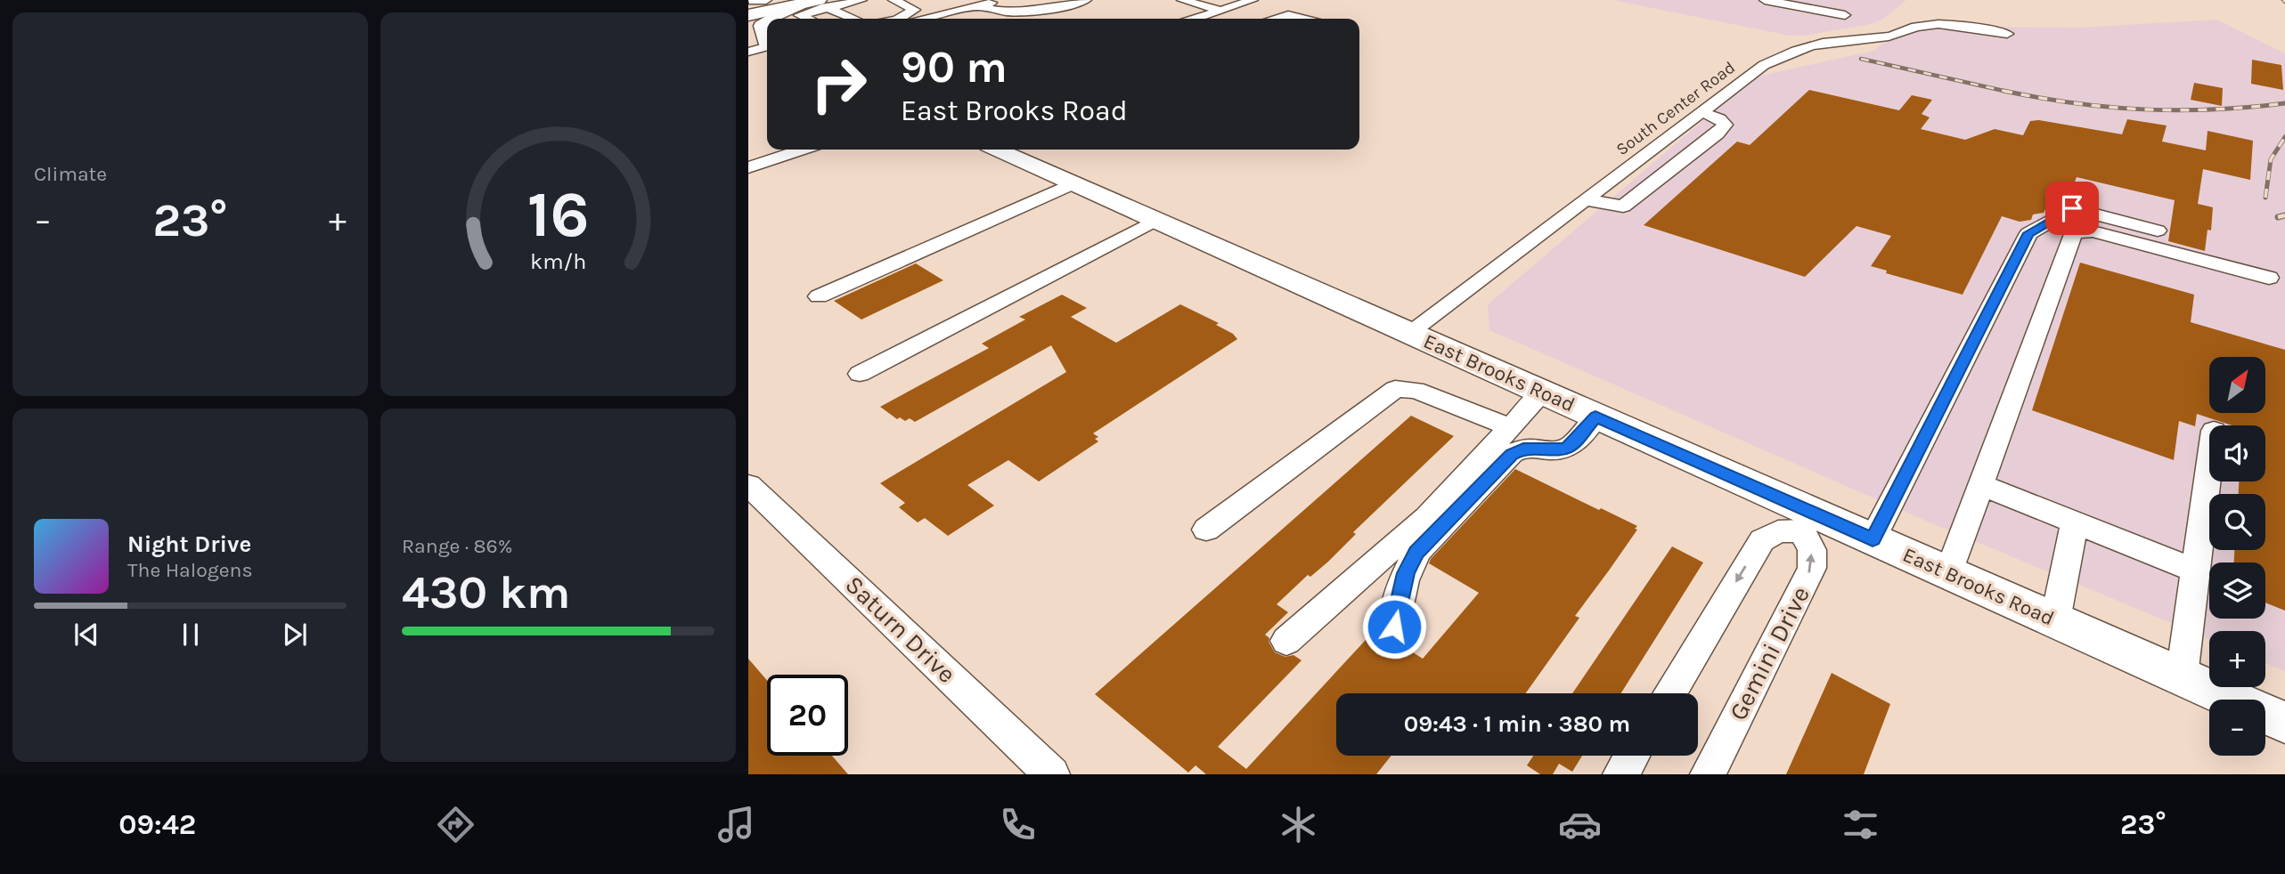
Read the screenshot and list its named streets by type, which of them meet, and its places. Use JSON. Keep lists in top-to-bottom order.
{
  "streets": {
    "main road": ["East Brooks Road"],
    "street": ["South Center Road", "Saturn Drive", "Gemini Drive"]
  },
  "crossings": [
    ["South Center Road", "East Brooks Road"],
    ["East Brooks Road", "Gemini Drive"]
  ],
  "north": "top right",
  "page": {
    "tile": [
      "Climate",
      ["Range · 86%", "430 km"]
    ],
    "turn": ["90 m", "East Brooks Road"],
    "heat": ["−", "23°", "+"],
    "map_buttons": ["+", "−"],
    "song": ["Night Drive", "The Halogens"],
    "limit": "20",
    "trip": "09:43 · 1 min · 380 m",
    "tabs": ["09:42", "23°"],
    "gauge": ["16", "km/h"]
  }
}
